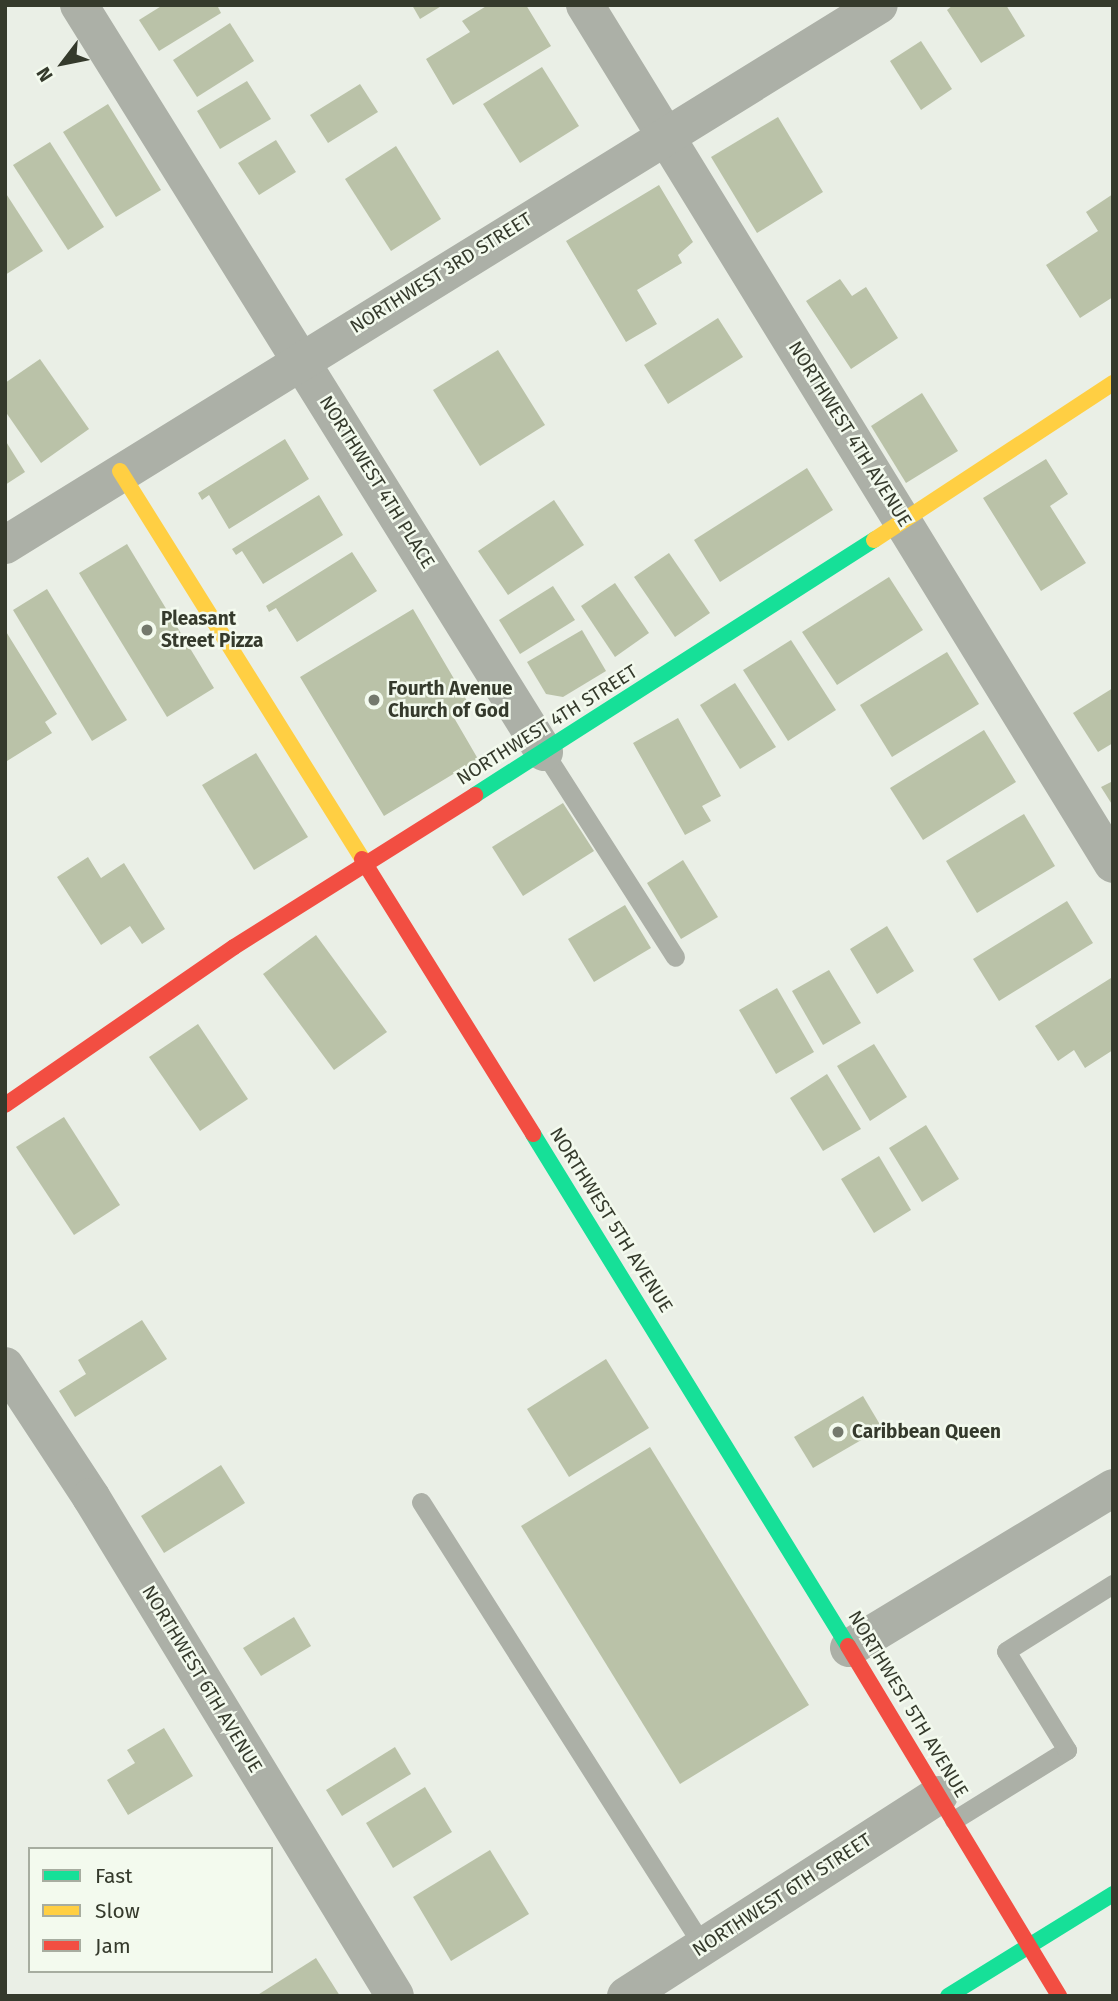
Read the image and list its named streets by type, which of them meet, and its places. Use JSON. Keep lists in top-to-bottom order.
{
  "streets": {
    "street": [
      "NORTHWEST 3RD STREET",
      "NORTHWEST 4TH AVENUE",
      "NORTHWEST 4TH PLACE",
      "NORTHWEST 4TH STREET",
      "NORTHWEST 5TH AVENUE",
      "NORTHWEST 6TH AVENUE",
      "NORTHWEST 6TH STREET"
    ]
  },
  "crossings": [
    ["NORTHWEST 3RD STREET", "NORTHWEST 4TH AVENUE"],
    ["NORTHWEST 3RD STREET", "NORTHWEST 4TH PLACE"],
    ["NORTHWEST 3RD STREET", "NORTHWEST 5TH AVENUE"],
    ["NORTHWEST 4TH AVENUE", "NORTHWEST 4TH STREET"],
    ["NORTHWEST 4TH PLACE", "NORTHWEST 4TH STREET"],
    ["NORTHWEST 4TH STREET", "NORTHWEST 5TH AVENUE"],
    ["NORTHWEST 5TH AVENUE", "NORTHWEST 6TH STREET"]
  ],
  "places": ["Pleasant Street Pizza", "Fourth Avenue Church of God", "Caribbean Queen"],
  "legend": ["Fast", "Slow", "Jam"],
  "north": "bottom left"
}
